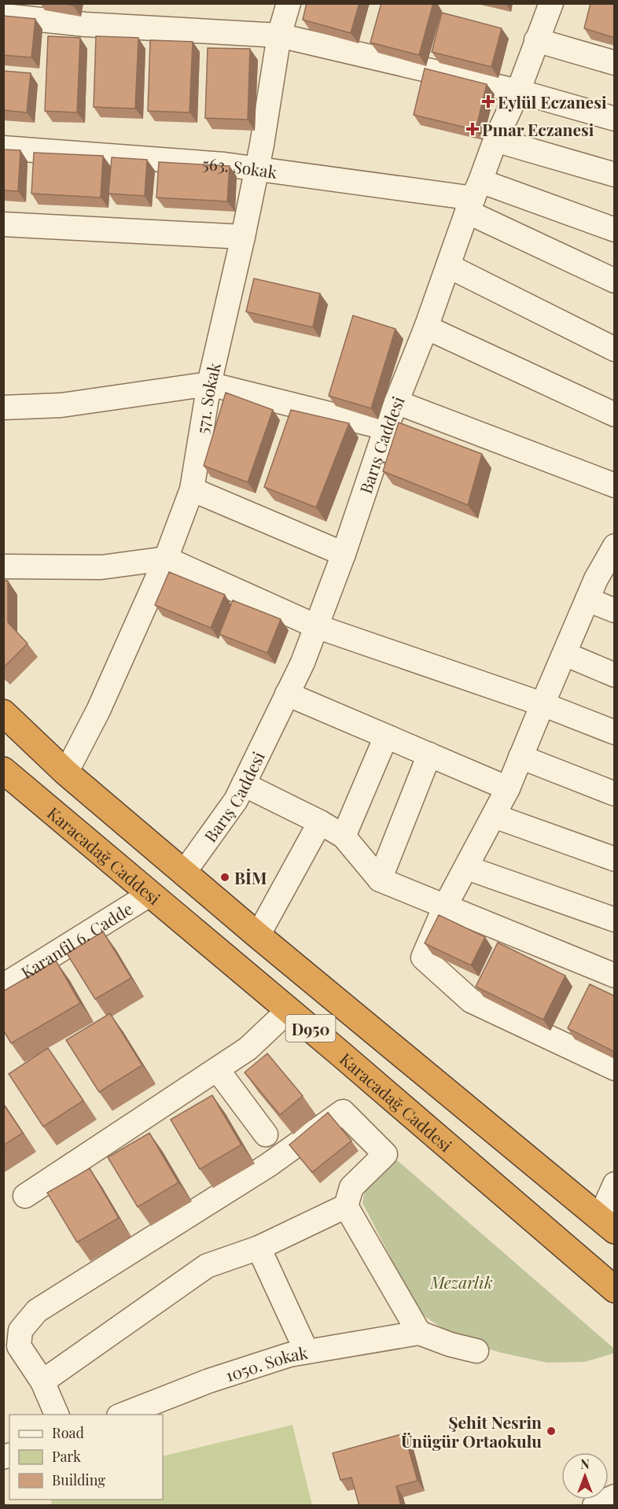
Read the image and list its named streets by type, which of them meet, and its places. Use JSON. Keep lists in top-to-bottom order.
{
  "streets": {
    "highway": ["Karacadağ Caddesi", "D950"],
    "street": [
      "563. Sokak",
      "571. Sokak",
      "Barış Caddesi",
      "Karanfil 6. Cadde",
      "1050. Sokak"
    ]
  },
  "crossings": [
    ["563. Sokak", "571. Sokak"],
    ["563. Sokak", "Barış Caddesi"],
    ["571. Sokak", "D950"],
    ["Barış Caddesi", "D950"],
    ["Karacadağ Caddesi", "Karanfil 6. Cadde"]
  ],
  "parks": ["Mezarlık"],
  "places": {
    "health": ["Eylül Eczanesi", "Pınar Eczanesi"],
    "other": ["BİM", "Şehit Nesrin Ünügür Ortaokulu"]
  },
  "legend": ["Road", "Park", "Building"],
  "north": "top"
}
